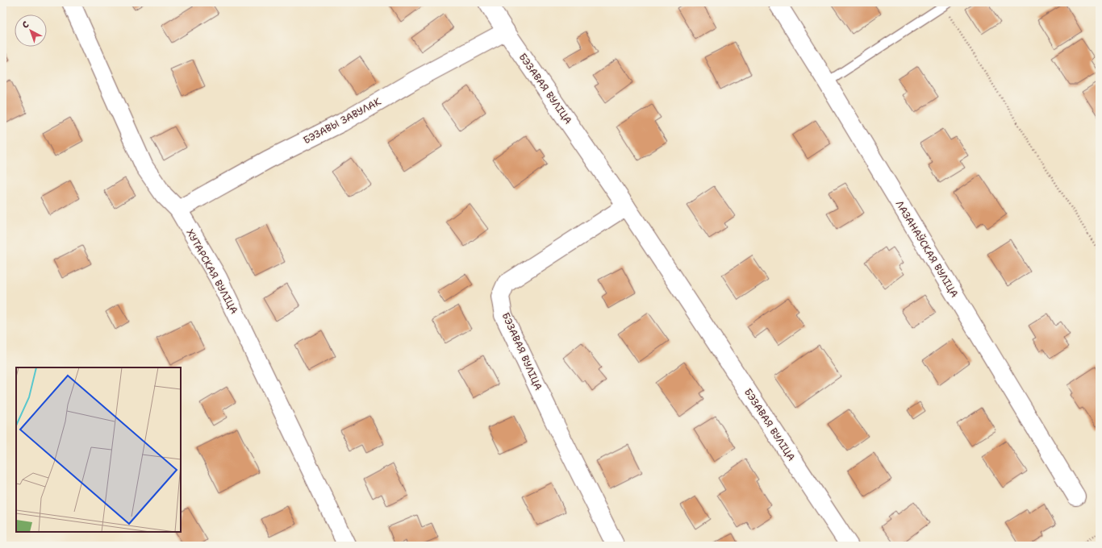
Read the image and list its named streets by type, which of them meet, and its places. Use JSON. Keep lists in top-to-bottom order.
{
  "streets": {
    "street": [
      "БЭЗАВАЯ ВУЛІЦА",
      "БЭЗАВЫ ЗАВУЛАК",
      "ЛАЗАНАЎСКАЯ ВУЛІЦА",
      "ХУТАРСКАЯ ВУЛІЦА"
    ]
  },
  "crossings": [
    ["БЭЗАВАЯ ВУЛІЦА", "БЭЗАВЫ ЗАВУЛАК"],
    ["БЭЗАВЫ ЗАВУЛАК", "ХУТАРСКАЯ ВУЛІЦА"]
  ],
  "north": "top left"
}
